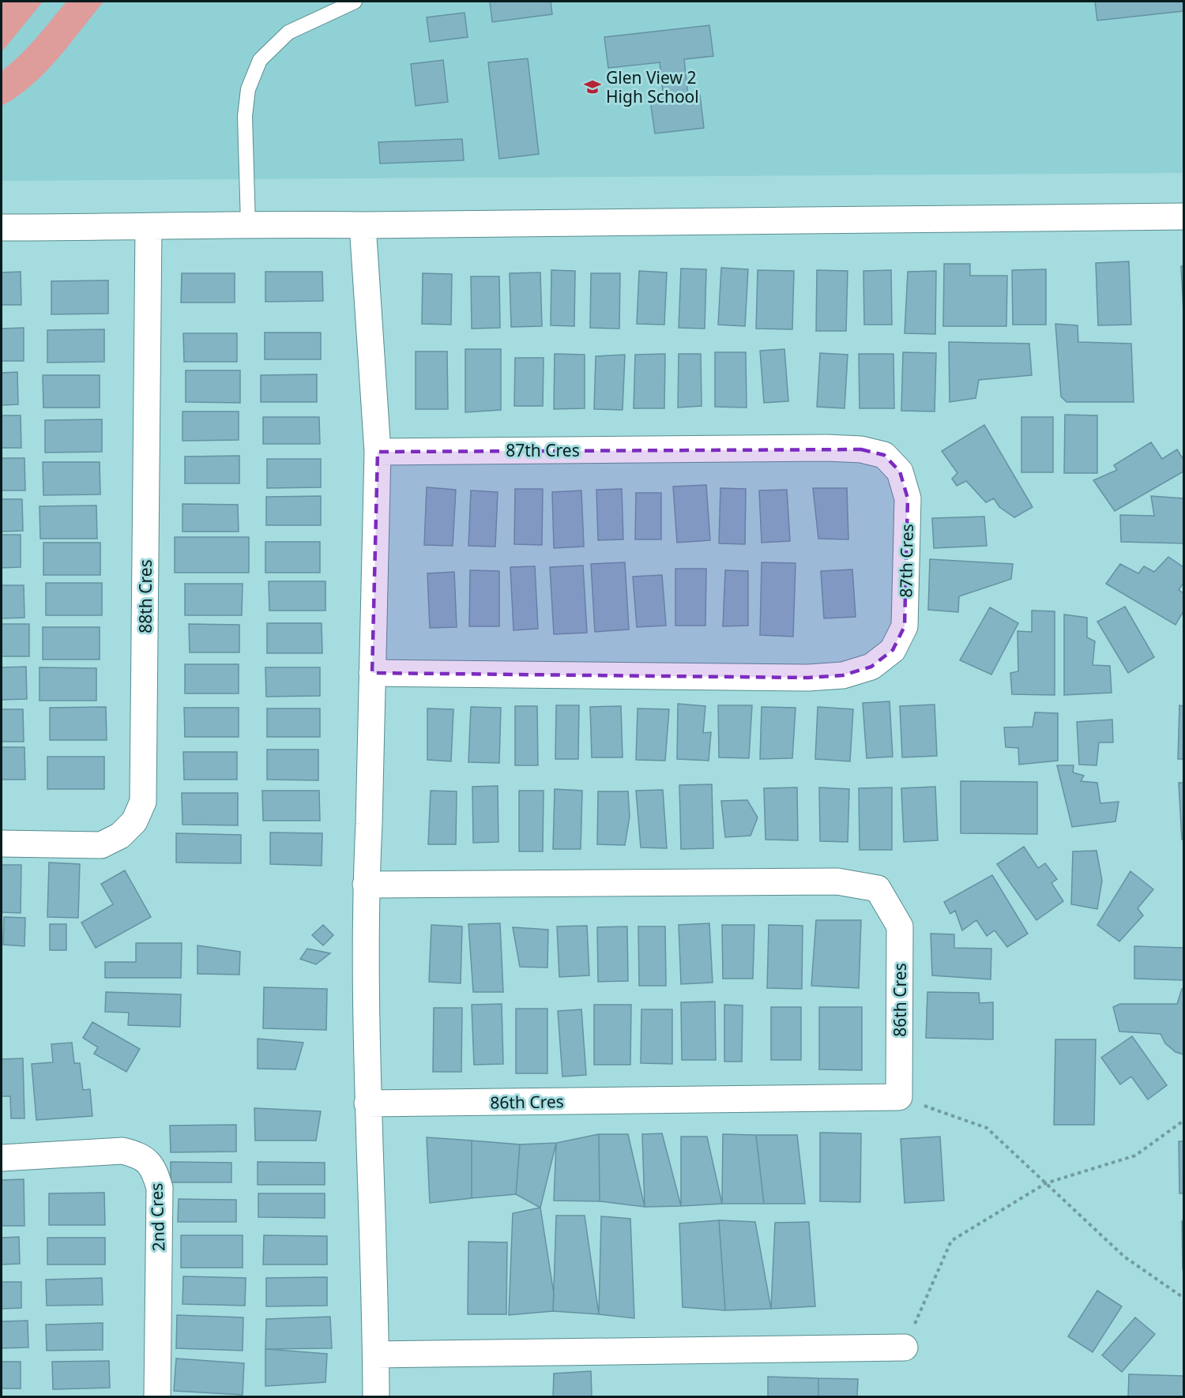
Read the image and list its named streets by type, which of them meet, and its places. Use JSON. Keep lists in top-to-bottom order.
{
  "streets": {
    "street": [
      "87th Cres",
      "88th Cres",
      "86th Cres",
      "2nd Cres"
    ]
  },
  "places": {
    "school or university": ["Glen View 2 High School"]
  }
}
